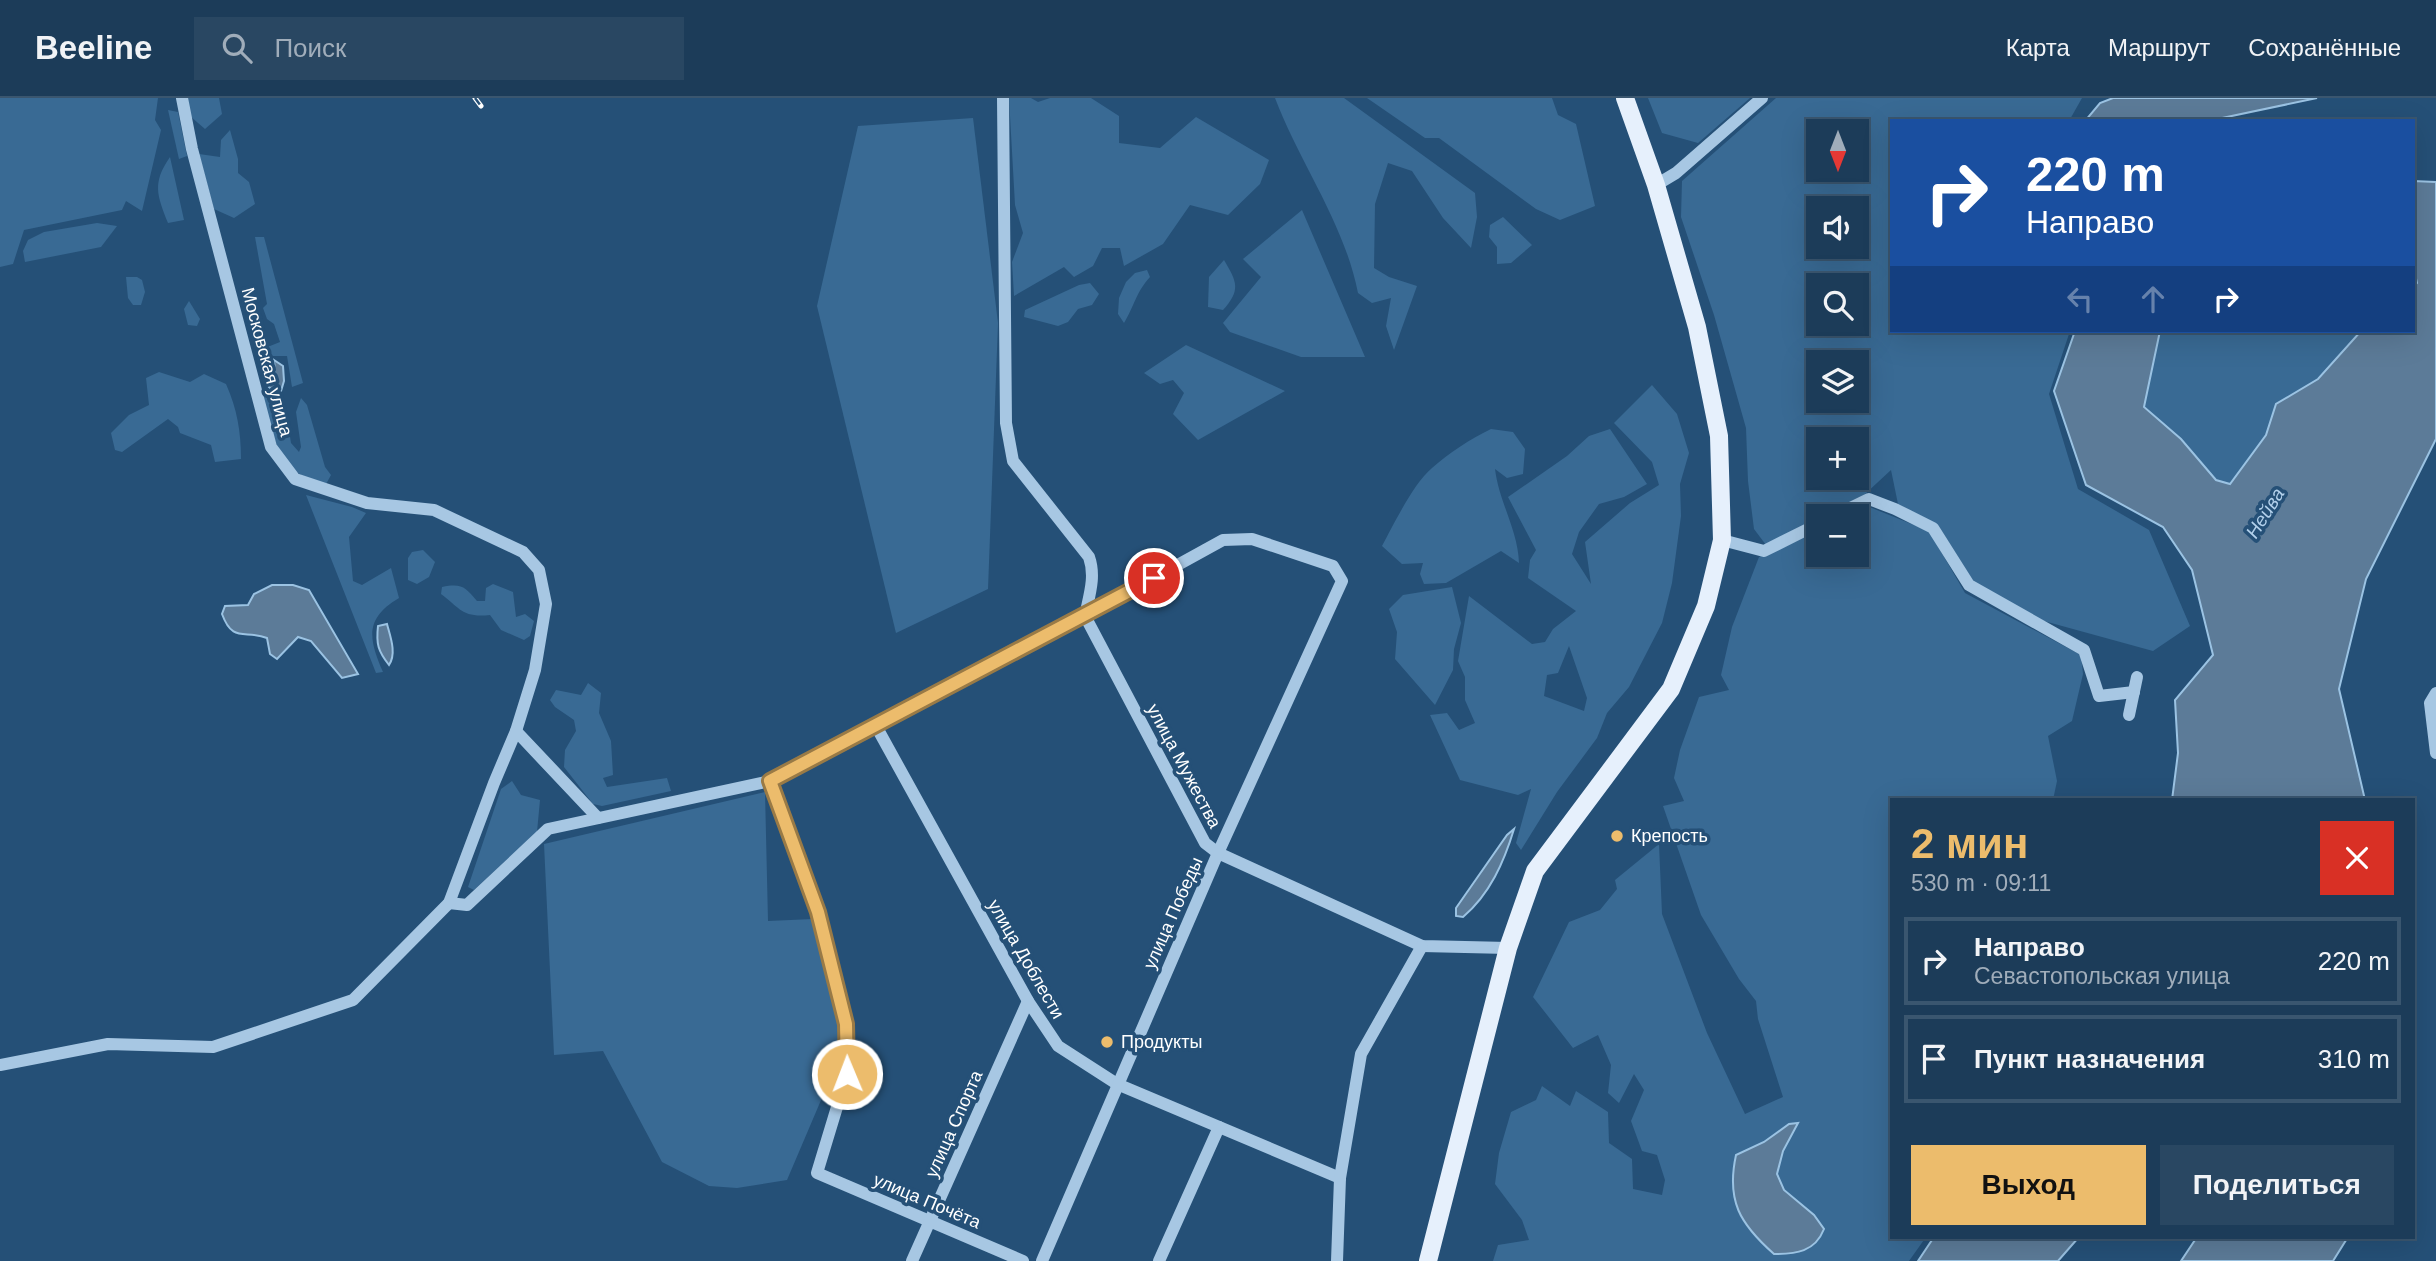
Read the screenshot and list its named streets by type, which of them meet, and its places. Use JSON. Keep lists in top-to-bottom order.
{
  "streets": {
    "street": [
      "Московская улица",
      "улица Мужества",
      "улица Победы",
      "улица Доблести",
      "улица Спорта",
      "улица Почёта"
    ]
  },
  "crossings": [
    ["улица Мужества", "улица Победы"],
    ["улица Победы", "улица Доблести"],
    ["улица Доблести", "улица Спорта"],
    ["улица Спорта", "улица Почёта"]
  ],
  "water": ["Нейва"],
  "places": ["Крепость", "Продукты"],
  "north": "bottom",
  "page": {
    "header": "Beeline",
    "search": "Поиск",
    "nav": ["Карта", "Маршрут", "Сохранённые"],
    "map_buttons": ["+", "−"],
    "turn": ["220 m", "Направо"],
    "heading": ["2 мин", "530 m · 09:11"],
    "list": [
      {
        "name": "Направо",
        "note": "Севастопольская улица",
        "value": "220 m"
      },
      {
        "name": "Пункт назначения",
        "value": "310 m"
      }
    ],
    "buttons": ["Выход", "Поделиться"]
  }
}
